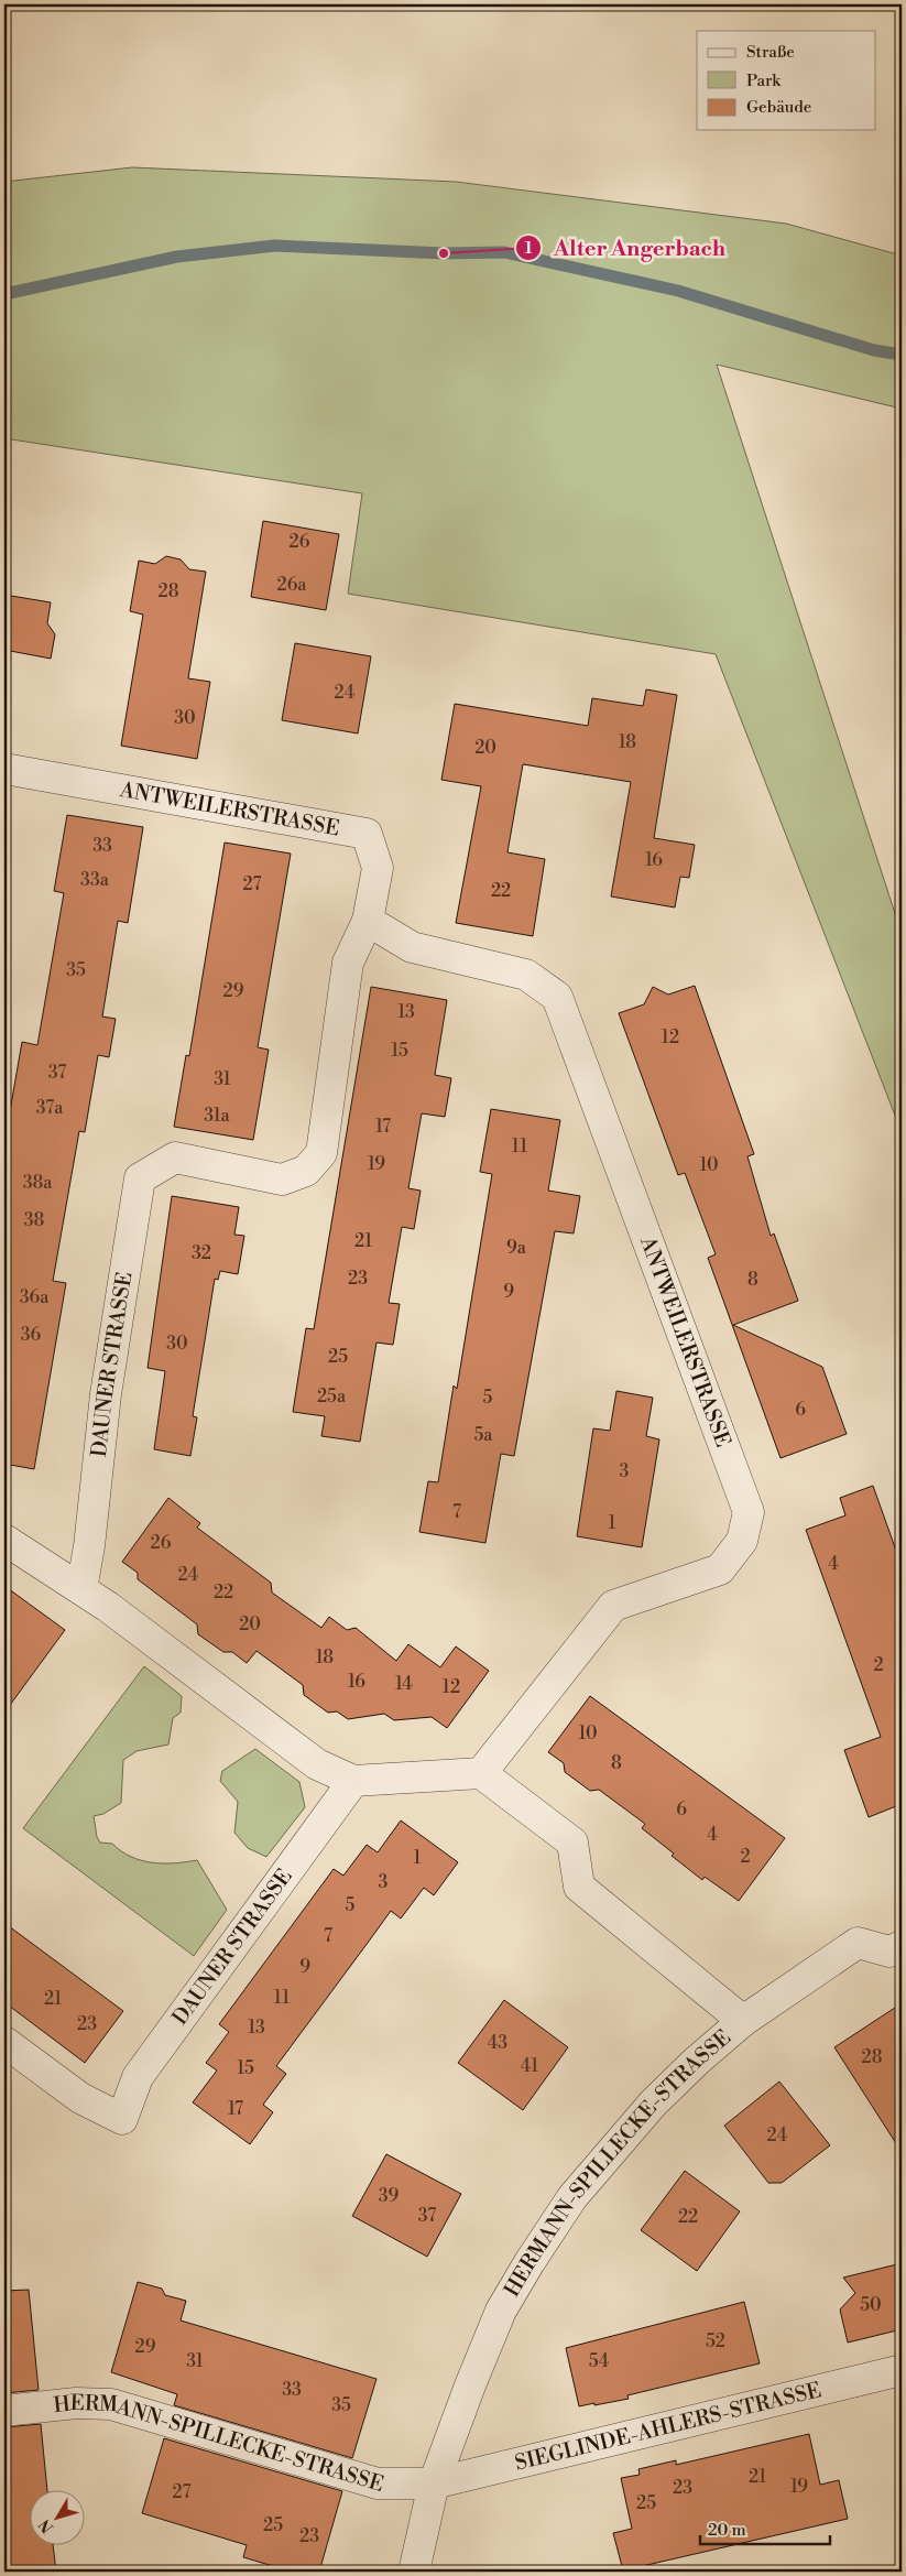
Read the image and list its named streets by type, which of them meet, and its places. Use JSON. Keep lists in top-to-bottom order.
{
  "streets": {
    "street": [
      "ANTWEILERSTRASSE",
      "DAUNER STRASSE",
      "HERMANN-SPILLECKE-STRASSE",
      "SIEGLINDE-AHLERS-STRASSE"
    ]
  },
  "crossings": [
    ["ANTWEILERSTRASSE", "DAUNER STRASSE"],
    ["HERMANN-SPILLECKE-STRASSE", "SIEGLINDE-AHLERS-STRASSE"]
  ],
  "places": ["Alter Angerbach"],
  "house_numbers": [
    "26",
    "26a",
    "28",
    "24",
    "30",
    "18",
    "20",
    "33",
    "16",
    "33a",
    "27",
    "22",
    "35",
    "29",
    "13",
    "12",
    "15",
    "37",
    "31",
    "37a",
    "31a",
    "17",
    "11",
    "19",
    "10",
    "38a",
    "38",
    "21",
    "9a",
    "32",
    "23",
    "8",
    "9",
    "36a",
    "36",
    "30",
    "25",
    "25a",
    "5",
    "6",
    "5a",
    "3",
    "7",
    "1",
    "26",
    "4",
    "24",
    "22",
    "20",
    "18",
    "2",
    "16",
    "14",
    "12",
    "10",
    "8",
    "6",
    "4",
    "2",
    "1",
    "3",
    "5",
    "7",
    "9",
    "11",
    "21",
    "23",
    "13",
    "43",
    "28",
    "41",
    "15",
    "17",
    "24",
    "39",
    "37",
    "22",
    "50",
    "52",
    "29",
    "31",
    "54",
    "33",
    "35",
    "21",
    "19",
    "23",
    "27",
    "25",
    "25",
    "23"
  ],
  "legend": ["Straße", "Park", "Gebäude"],
  "scale_bar": "20 m",
  "north": "bottom left"
}
